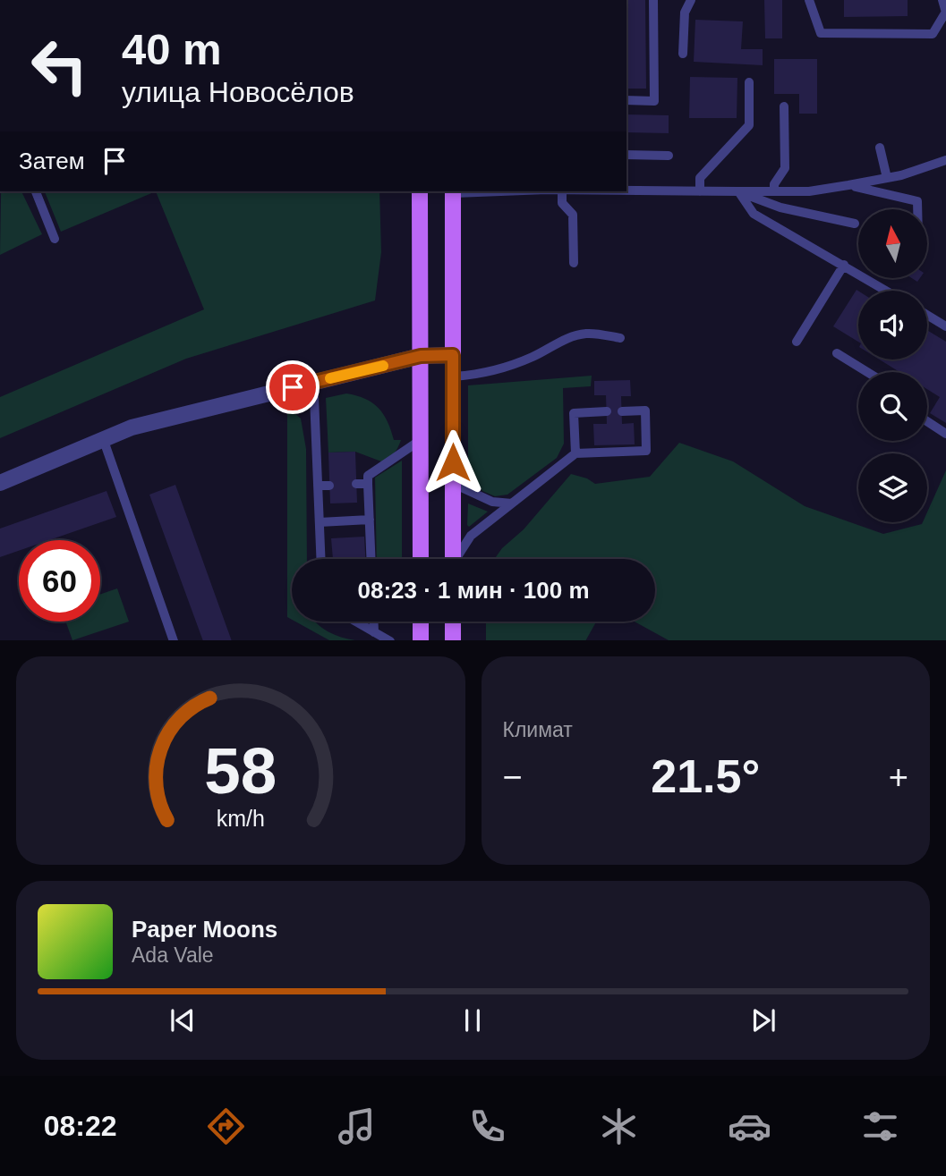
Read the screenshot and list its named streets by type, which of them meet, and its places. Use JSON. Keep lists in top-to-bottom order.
{
  "north": "top",
  "page": {
    "turn": ["40 m", "улица Новосёлов"],
    "then": "Затем",
    "limit": "60",
    "trip": "08:23 · 1 мин · 100 m",
    "tile": "Климат",
    "heat": ["−", "21.5°", "+"],
    "song": ["Paper Moons", "Ada Vale"],
    "tabs": "08:22",
    "gauge": ["58", "km/h"]
  }
}
